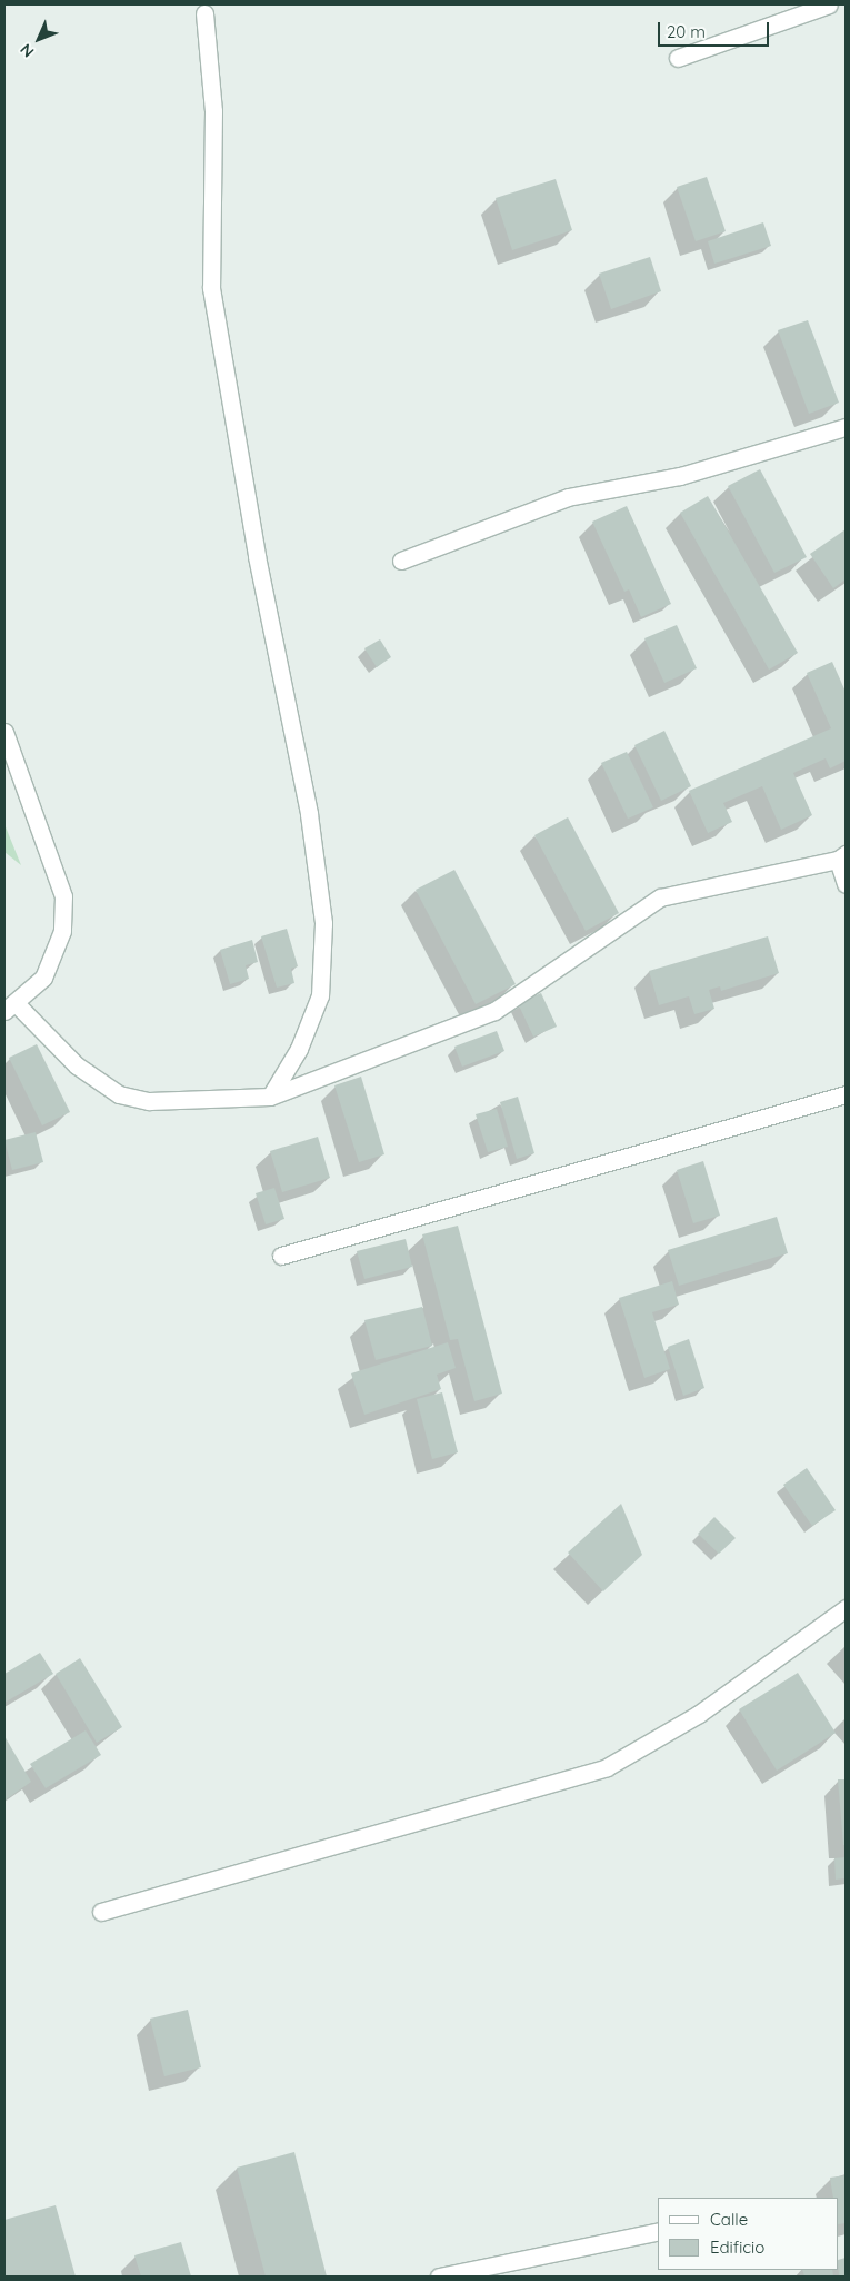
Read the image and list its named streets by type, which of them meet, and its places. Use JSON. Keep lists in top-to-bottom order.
{
  "legend": ["Calle", "Edificio"],
  "scale_bar": "20 m",
  "north": "bottom left"
}
